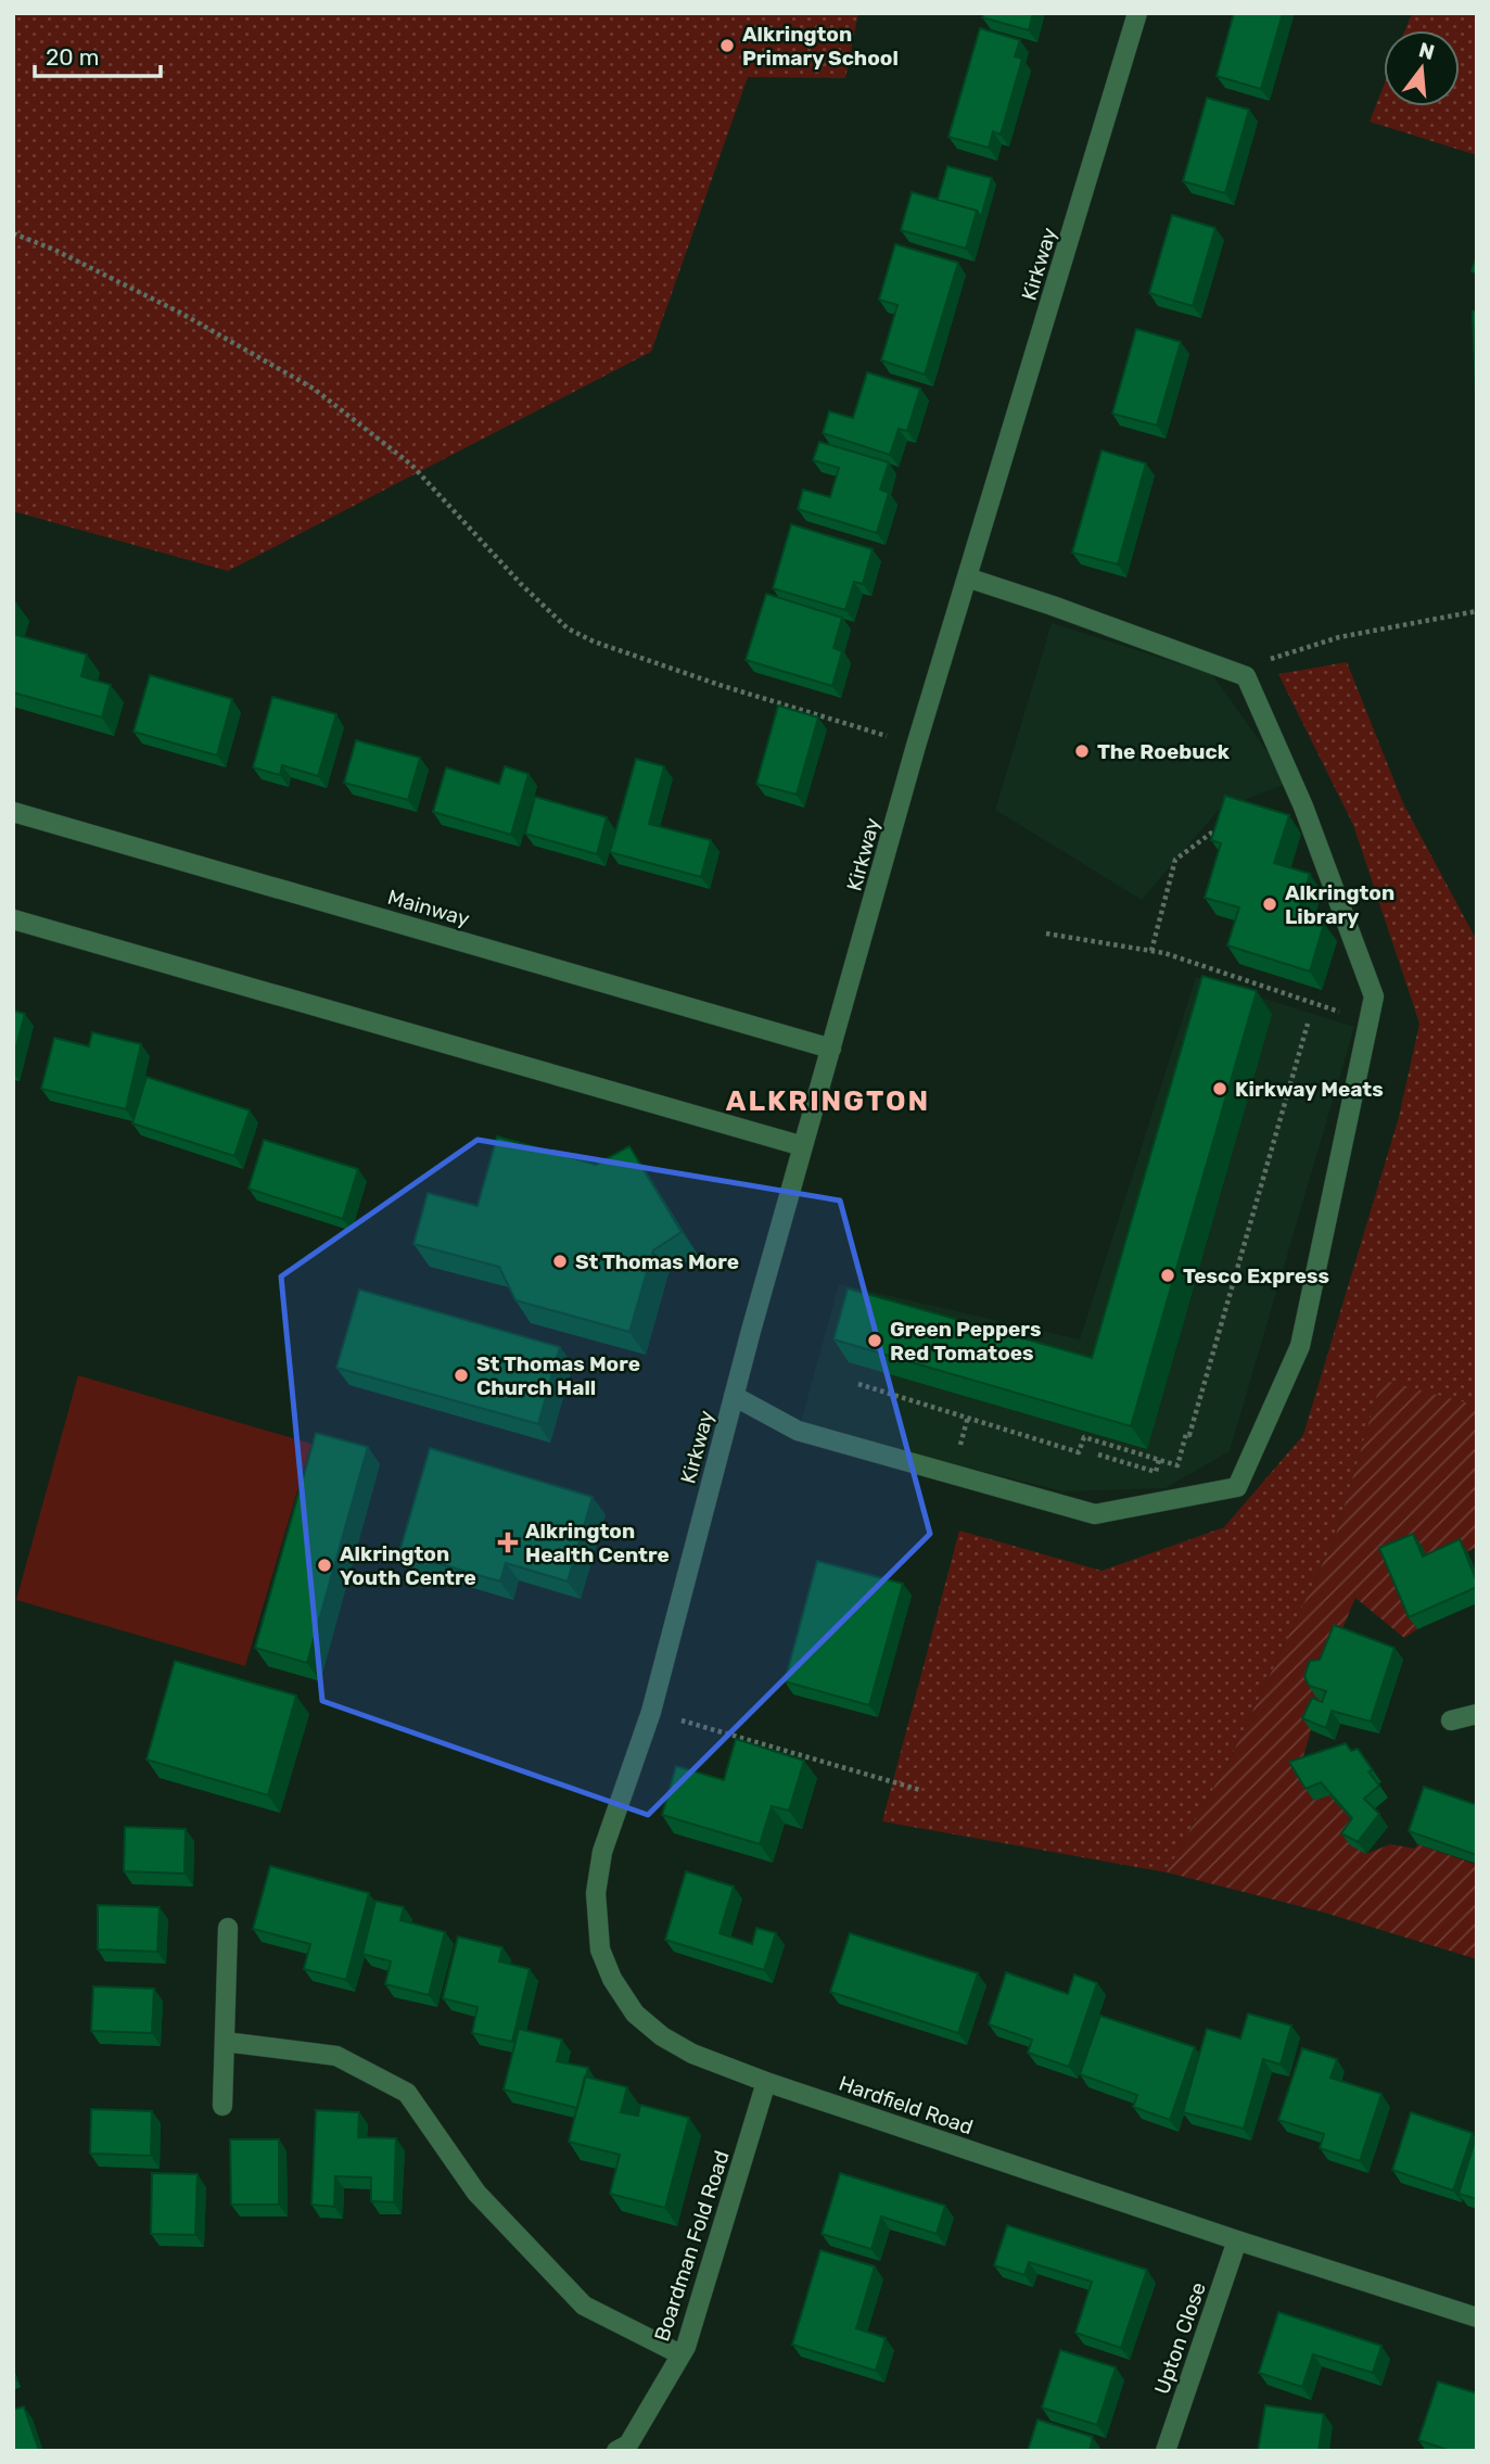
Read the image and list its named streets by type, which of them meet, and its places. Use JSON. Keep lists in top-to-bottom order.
{
  "streets": {
    "street": [
      "Kirkway",
      "Mainway",
      "Hardfield Road",
      "Boardman Fold Road",
      "Upton Close"
    ]
  },
  "crossings": [
    ["Kirkway", "Mainway"],
    ["Kirkway", "Hardfield Road"],
    ["Hardfield Road", "Boardman Fold Road"],
    ["Hardfield Road", "Upton Close"]
  ],
  "districts": ["ALKRINGTON"],
  "places": {
    "other": [
      "Alkrington Primary School",
      "The Roebuck",
      "Alkrington Library",
      "Kirkway Meats",
      "St Thomas More",
      "Tesco Express",
      "Green Peppers Red Tomatoes",
      "St Thomas More Church Hall",
      "Alkrington Youth Centre"
    ],
    "health": ["Alkrington Health Centre"]
  },
  "scale_bar": "20 m",
  "north": "top"
}
